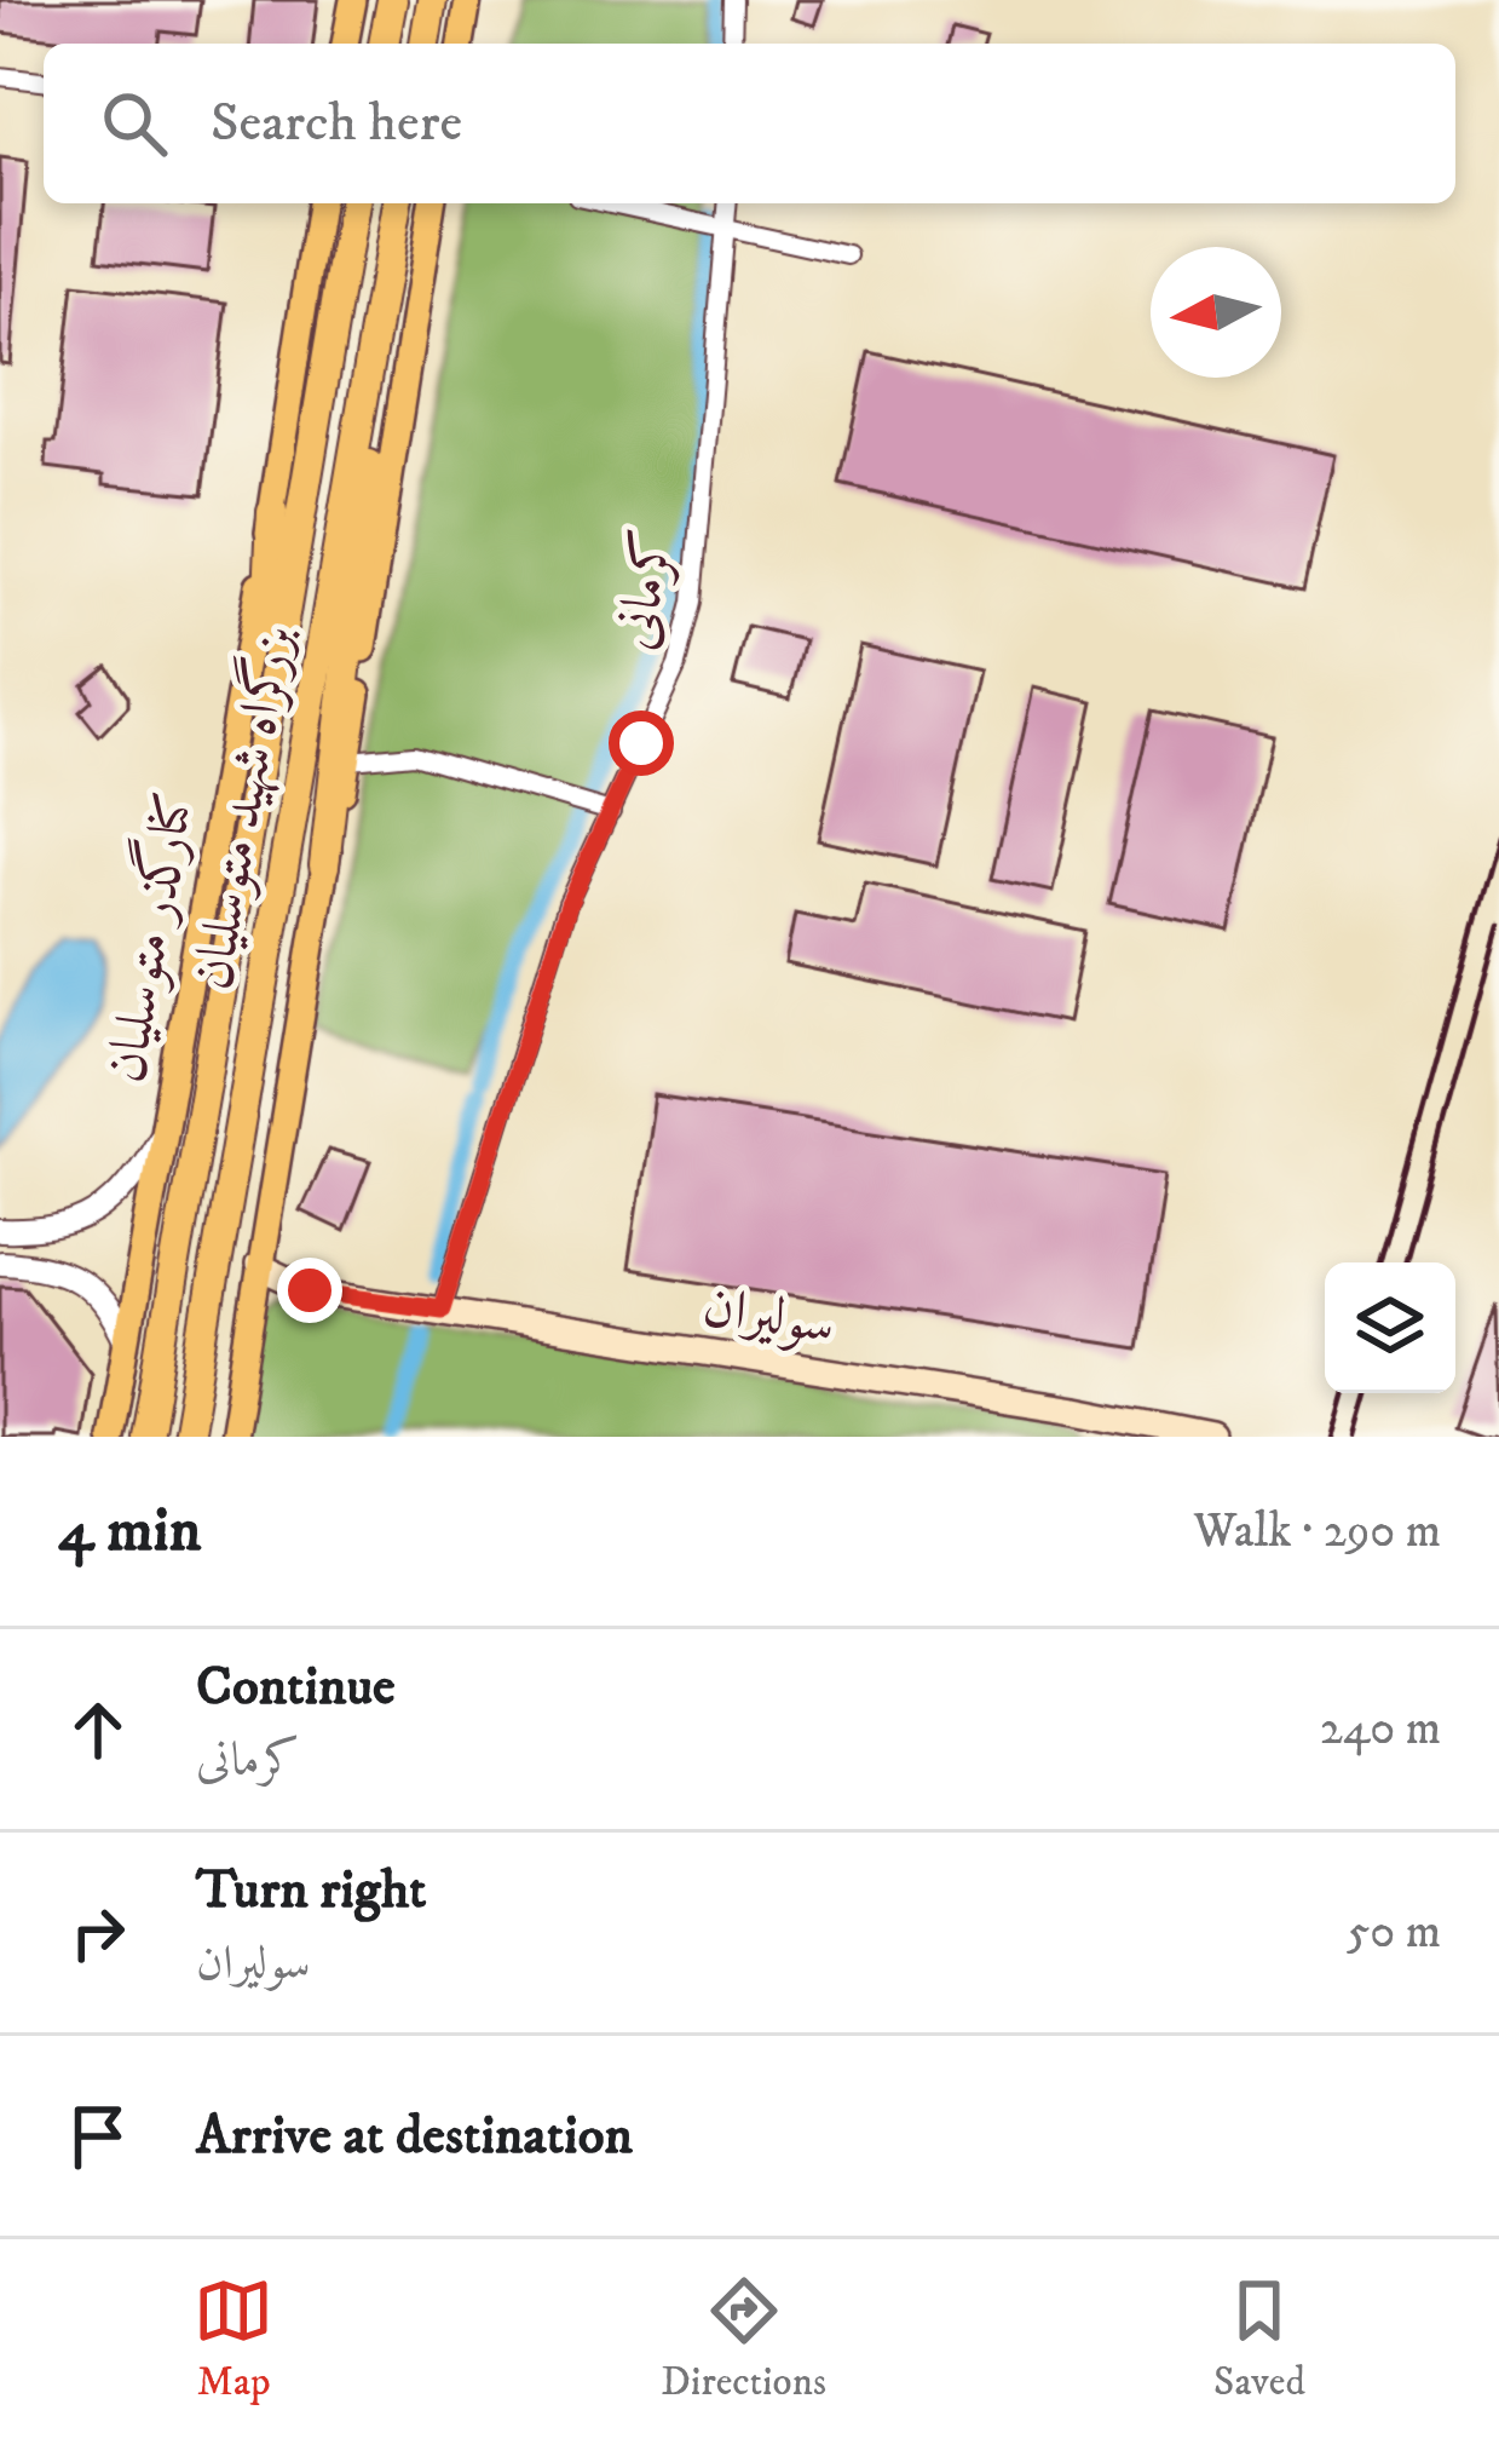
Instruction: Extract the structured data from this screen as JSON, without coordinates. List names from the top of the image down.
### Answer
{
  "streets": {
    "highway": ["بزرگراه شهید متوسلیان"],
    "main road": ["کنارگذر متوسلیان", "سولیران"],
    "street": ["کرمانی"]
  },
  "crossings": [
    ["کرمانی", "سولیران"]
  ],
  "north": "left",
  "page": {
    "search": "Search here",
    "heading": ["4 min", "Walk · 290 m"],
    "list": [
      ["Continue", "کرمانی", "240 m"],
      ["Turn right", "سولیران", "50 m"],
      "Arrive at destination"
    ],
    "nav": ["Map", "Directions", "Saved"]
  }
}
